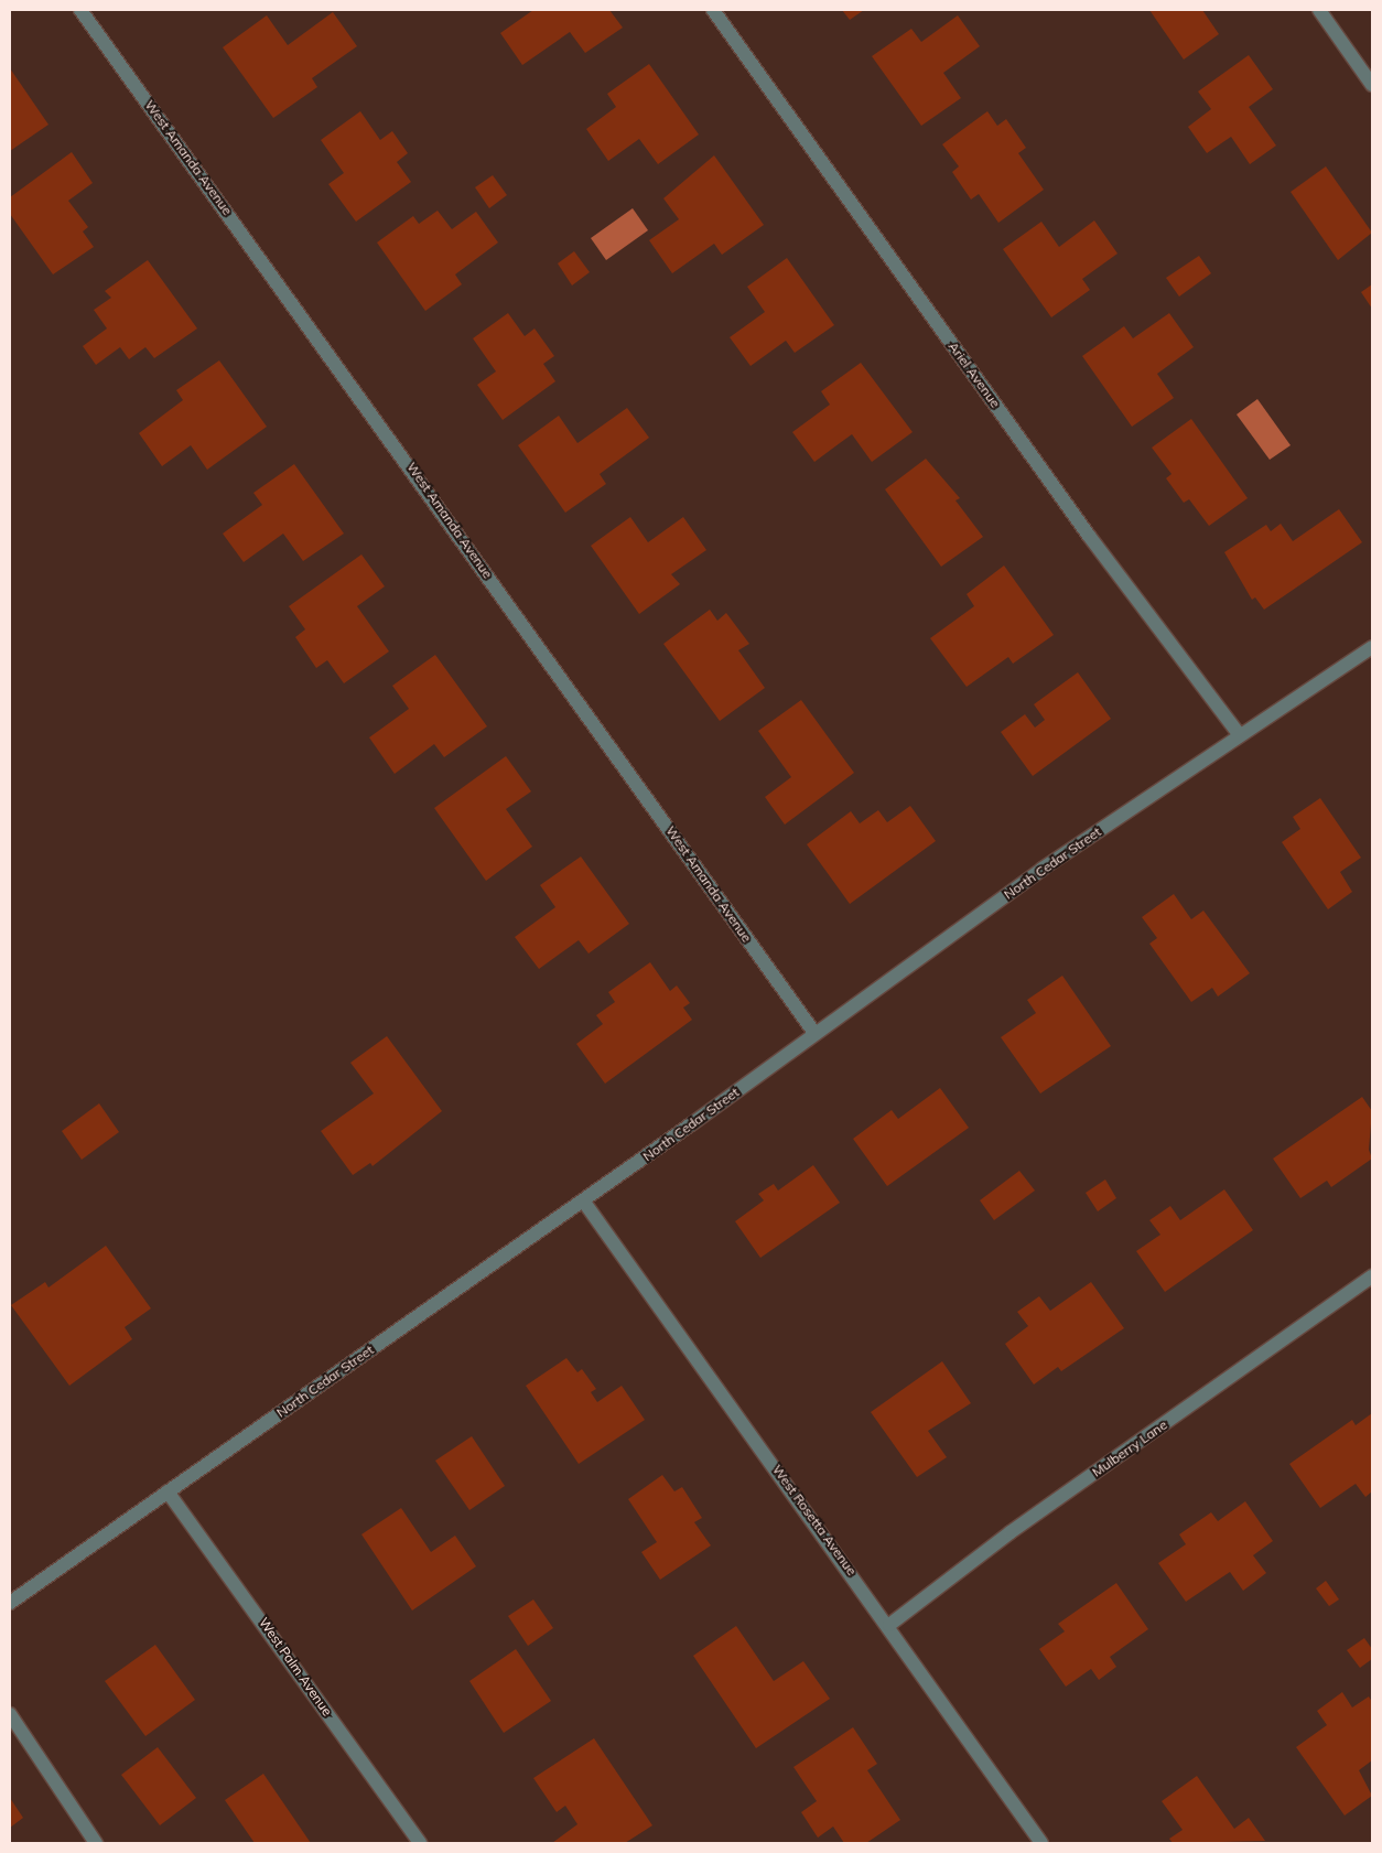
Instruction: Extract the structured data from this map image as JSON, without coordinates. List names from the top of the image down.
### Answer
{
  "streets": {
    "street": [
      "West Amanda Avenue",
      "Ariel Avenue",
      "North Cedar Street",
      "Mulberry Lane",
      "West Rosetta Avenue",
      "West Palm Avenue"
    ]
  },
  "crossings": [
    ["West Amanda Avenue", "North Cedar Street"],
    ["Ariel Avenue", "North Cedar Street"],
    ["North Cedar Street", "West Rosetta Avenue"],
    ["North Cedar Street", "West Palm Avenue"],
    ["Mulberry Lane", "West Rosetta Avenue"]
  ]
}
